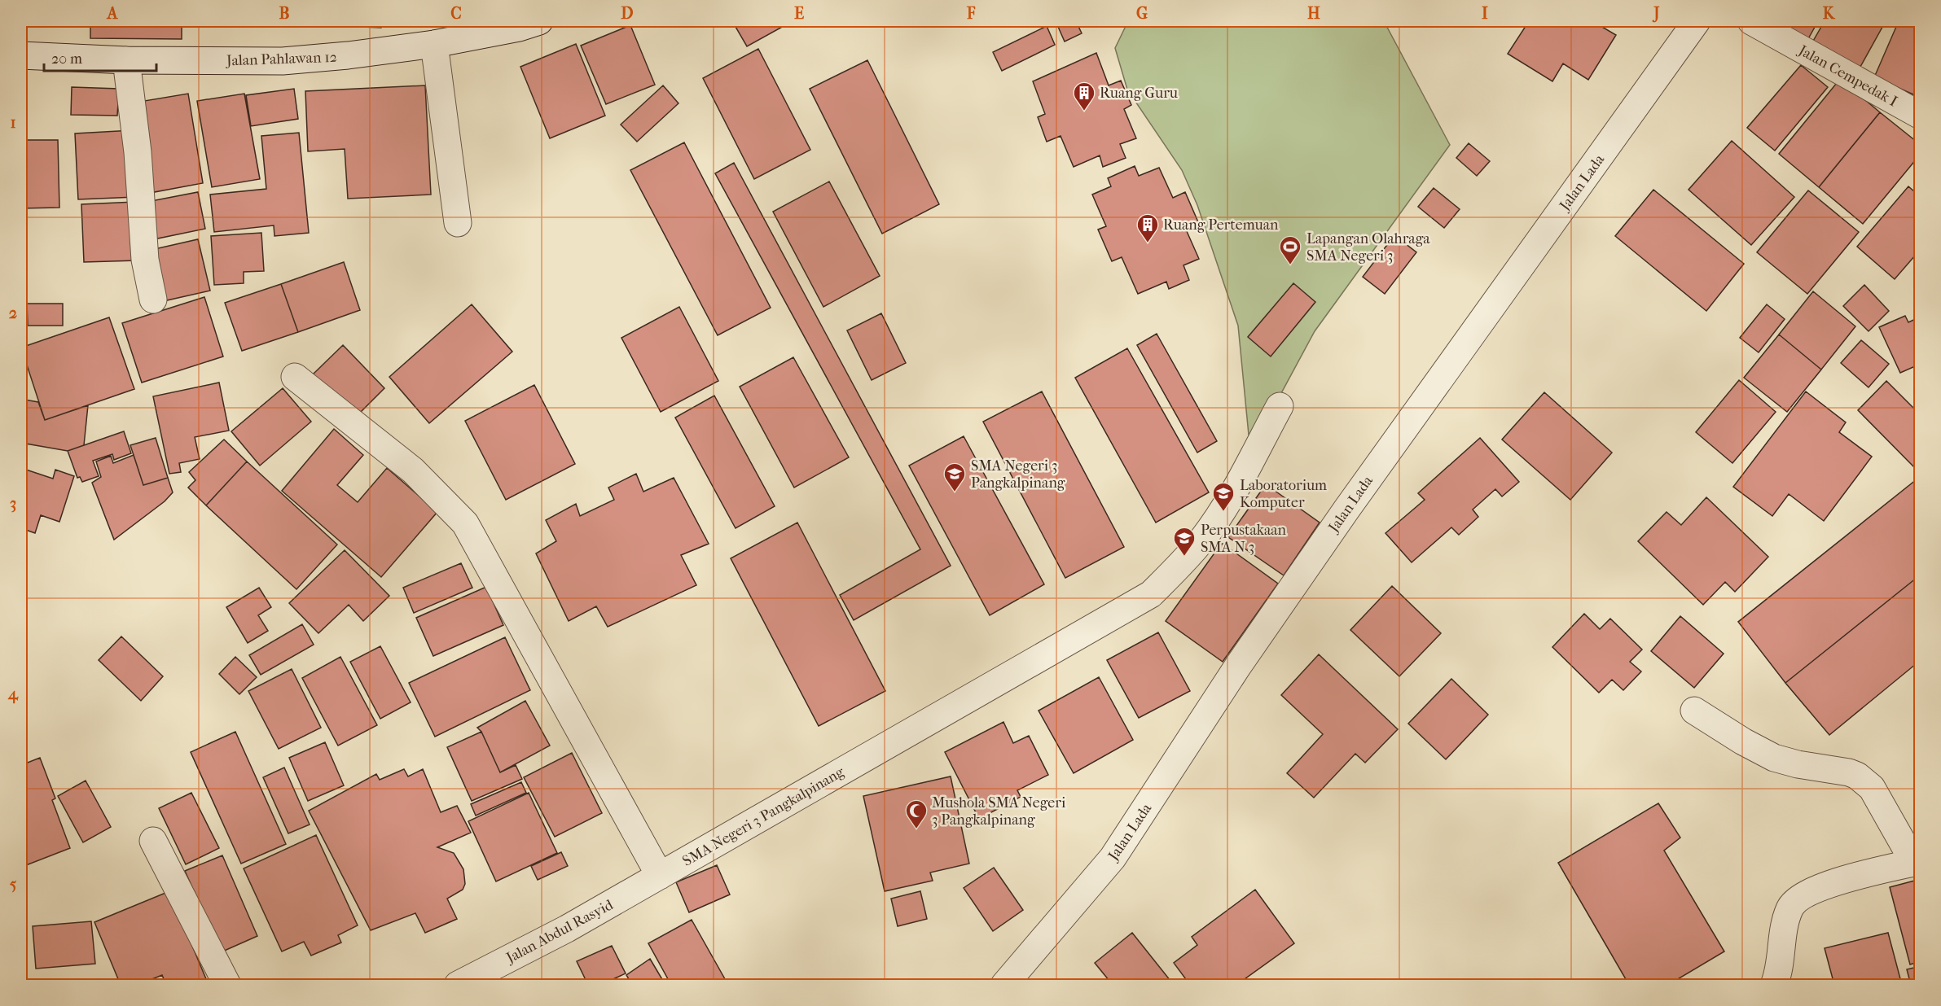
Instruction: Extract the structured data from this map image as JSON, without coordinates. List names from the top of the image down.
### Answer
{
  "streets": {
    "street": [
      "Jalan Pahlawan 12",
      "Jalan Cempedak I",
      "Jalan Lada",
      "SMA Negeri 3 Pangkalpinang",
      "Jalan Abdul Rasyid"
    ]
  },
  "crossings": [
    ["SMA Negeri 3 Pangkalpinang", "Jalan Abdul Rasyid"]
  ],
  "places": {
    "building": ["Ruang Guru", "Ruang Pertemuan"],
    "sports": ["Lapangan Olahraga SMA Negeri 3"],
    "school or university": ["SMA Negeri 3 Pangkalpinang", "Laboratorium Komputer", "Perpustakaan SMA N 3"],
    "mosque": ["Mushola SMA Negeri 3 Pangkalpinang"]
  },
  "scale_bar": "20 m",
  "grid": {
    "columns": [
      "A",
      "B",
      "C",
      "D",
      "E",
      "F",
      "G",
      "H",
      "I",
      "J",
      "K"
    ],
    "rows": [
      "1",
      "2",
      "3",
      "4",
      "5"
    ]
  }
}
